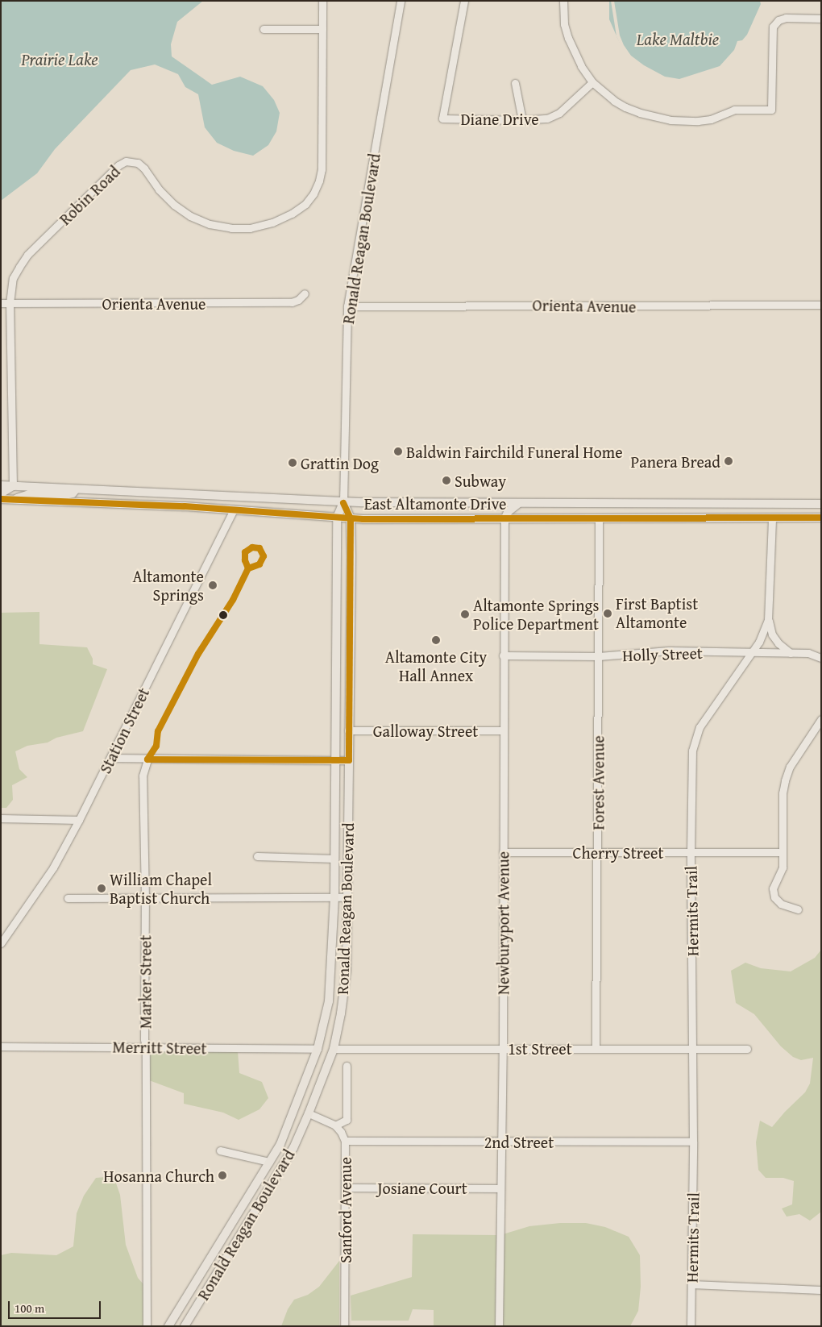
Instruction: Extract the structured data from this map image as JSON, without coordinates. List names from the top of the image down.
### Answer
{
  "streets": {
    "main road": ["Ronald Reagan Boulevard", "East Altamonte Drive"],
    "street": [
      "Diane Drive",
      "Robin Road",
      "Orienta Avenue",
      "Holly Street",
      "Station Street",
      "Galloway Street",
      "Forest Avenue",
      "Cherry Street",
      "Hermits Trail",
      "Newburyport Avenue",
      "Marker Street",
      "Merritt Street",
      "1st Street",
      "2nd Street",
      "Josiane Court",
      "Sanford Avenue"
    ]
  },
  "crossings": [
    ["Robin Road", "Orienta Avenue"],
    ["Robin Road", "East Altamonte Drive"],
    ["Ronald Reagan Boulevard", "Orienta Avenue"],
    ["Ronald Reagan Boulevard", "East Altamonte Drive"],
    ["Ronald Reagan Boulevard", "Galloway Street"],
    ["Ronald Reagan Boulevard", "Merritt Street"],
    ["Ronald Reagan Boulevard", "1st Street"],
    ["East Altamonte Drive", "Station Street"],
    ["East Altamonte Drive", "Forest Avenue"],
    ["East Altamonte Drive", "Hermits Trail"],
    ["East Altamonte Drive", "Newburyport Avenue"],
    ["Holly Street", "Forest Avenue"],
    ["Holly Street", "Hermits Trail"],
    ["Holly Street", "Newburyport Avenue"],
    ["Galloway Street", "Newburyport Avenue"],
    ["Forest Avenue", "Cherry Street"],
    ["Forest Avenue", "1st Street"],
    ["Cherry Street", "Hermits Trail"],
    ["Cherry Street", "Newburyport Avenue"],
    ["Hermits Trail", "1st Street"],
    ["Hermits Trail", "2nd Street"],
    ["Newburyport Avenue", "1st Street"],
    ["Newburyport Avenue", "2nd Street"],
    ["Newburyport Avenue", "Josiane Court"],
    ["Marker Street", "Merritt Street"],
    ["2nd Street", "Sanford Avenue"],
    ["Josiane Court", "Sanford Avenue"]
  ],
  "water": ["Lake Maltbie", "Prairie Lake"],
  "places": [
    "Baldwin Fairchild Funeral Home",
    "Panera Bread",
    "Grattin Dog",
    "Subway",
    "Altamonte Springs",
    "First Baptist Altamonte",
    "Altamonte Springs Police Department",
    "Altamonte City Hall Annex",
    "William Chapel Baptist Church",
    "Hosanna Church"
  ],
  "scale_bar": "100 m"
}
